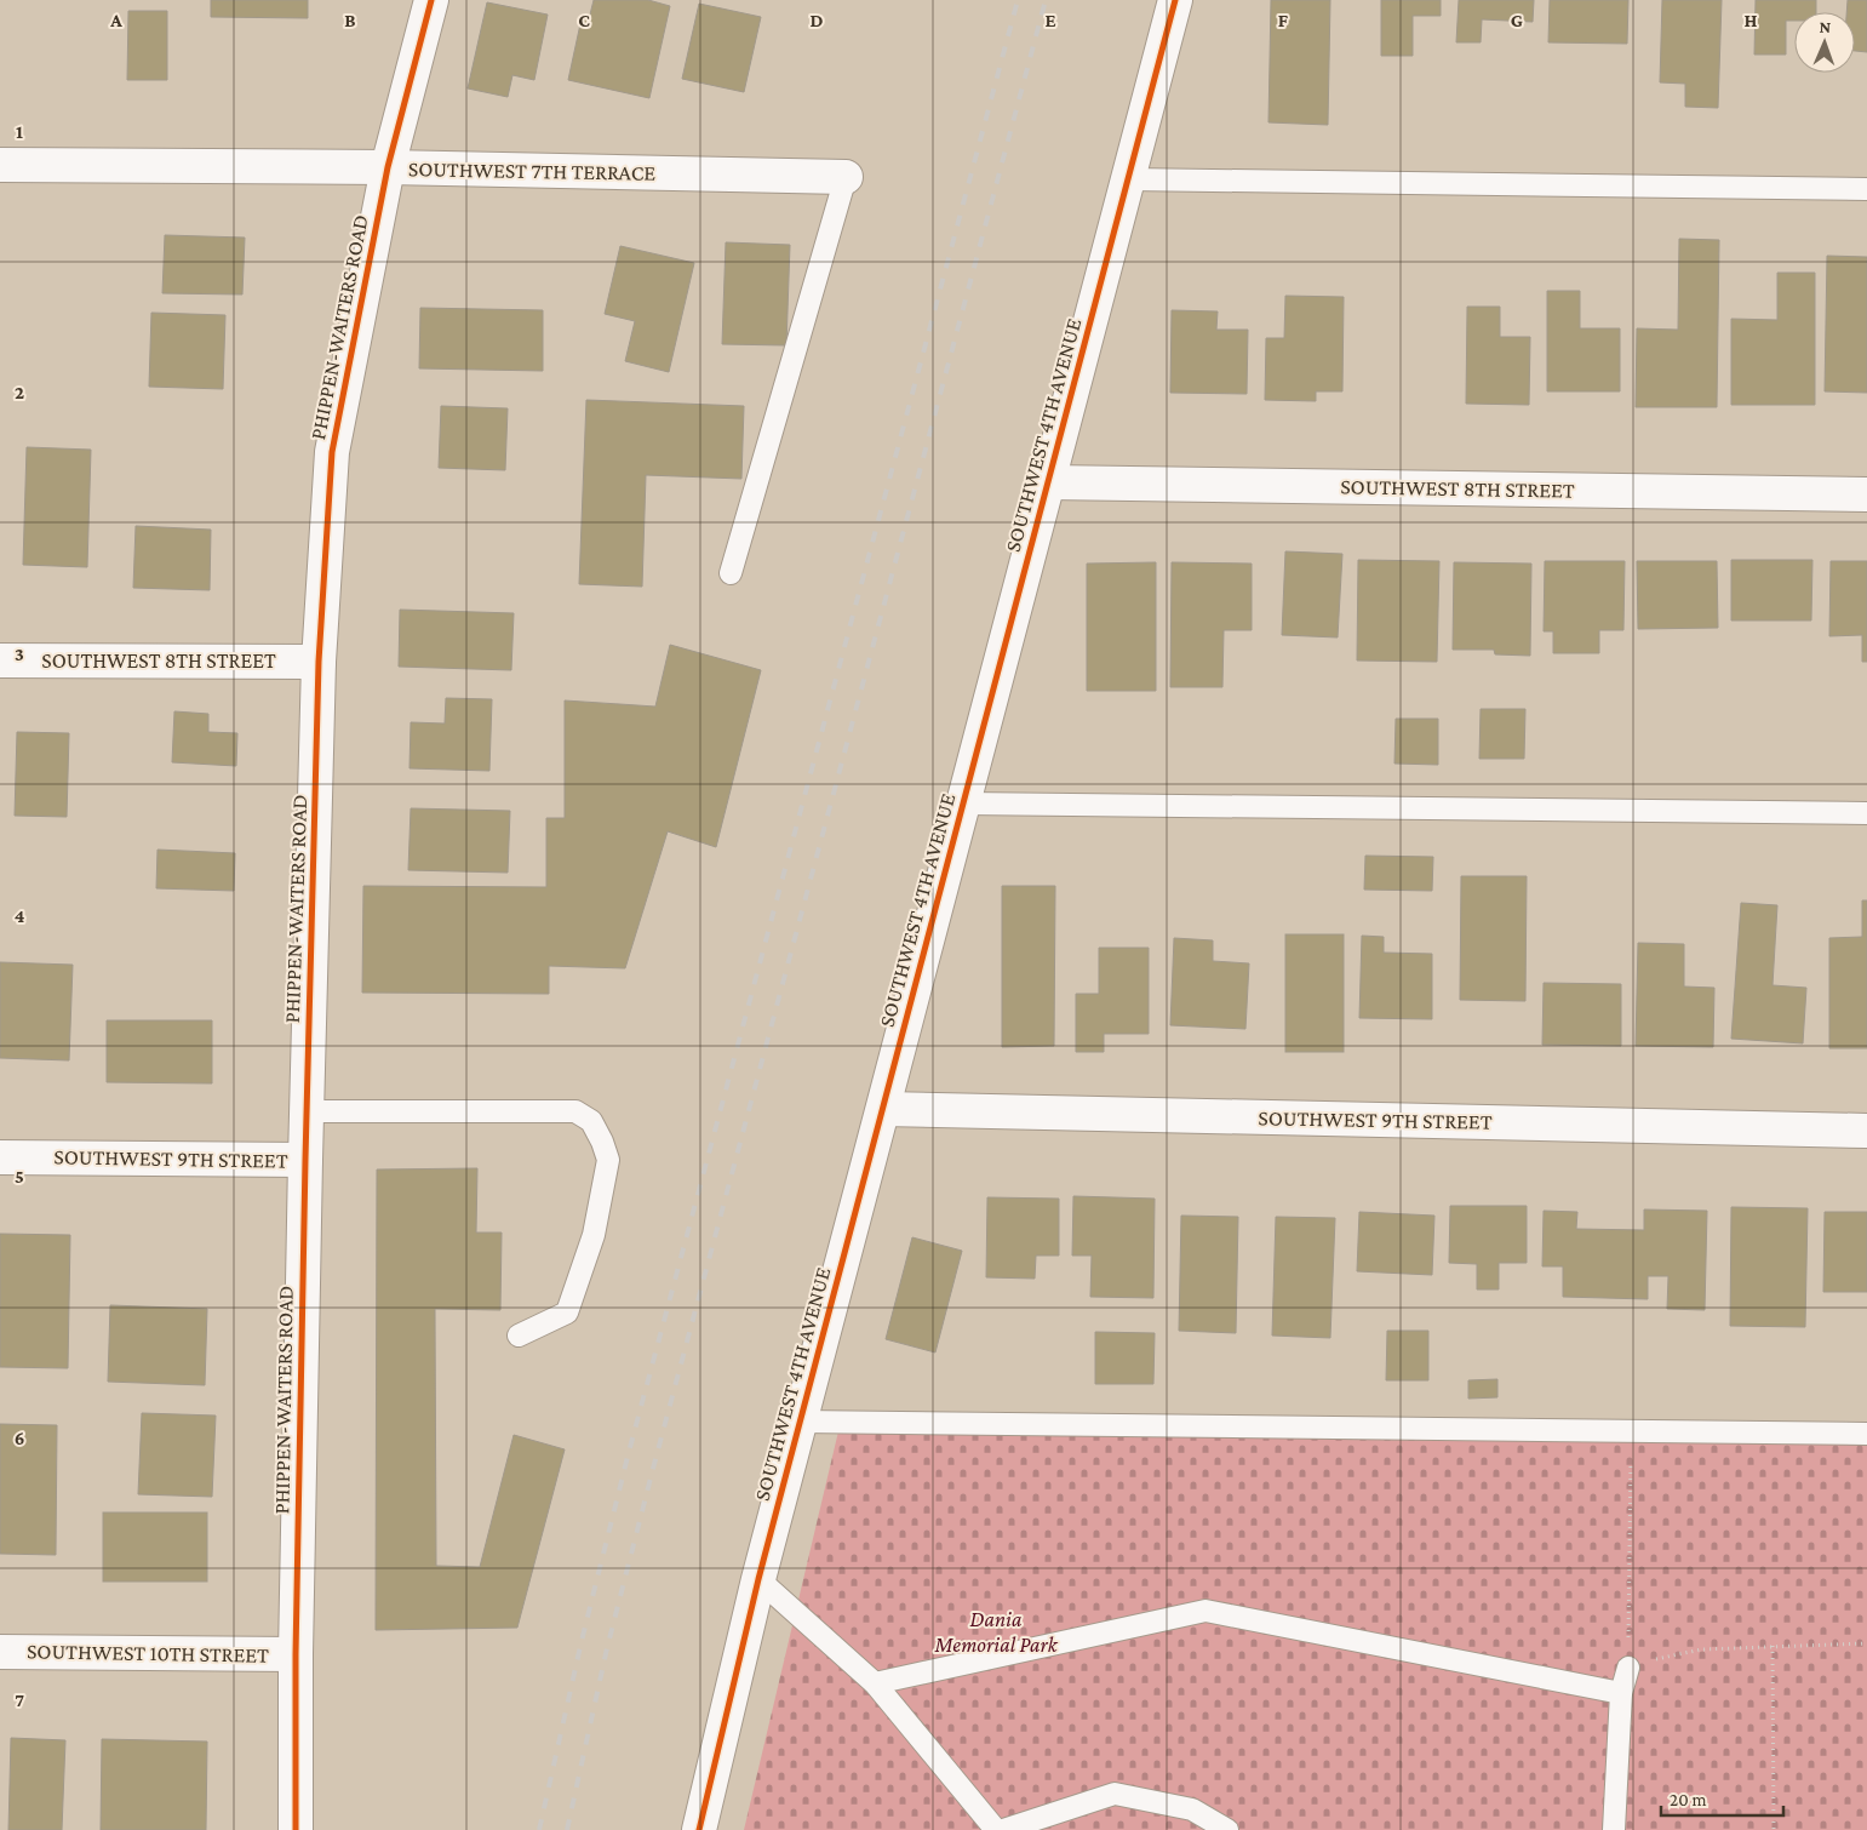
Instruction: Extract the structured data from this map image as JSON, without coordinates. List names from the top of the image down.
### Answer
{
  "streets": {
    "street": [
      "SOUTHWEST 7TH TERRACE",
      "PHIPPEN-WAITERS ROAD",
      "SOUTHWEST 4TH AVENUE",
      "SOUTHWEST 8TH STREET",
      "SOUTHWEST 9TH STREET",
      "SOUTHWEST 10TH STREET"
    ]
  },
  "crossings": [
    ["SOUTHWEST 7TH TERRACE", "PHIPPEN-WAITERS ROAD"],
    ["PHIPPEN-WAITERS ROAD", "SOUTHWEST 8TH STREET"],
    ["PHIPPEN-WAITERS ROAD", "SOUTHWEST 9TH STREET"],
    ["PHIPPEN-WAITERS ROAD", "SOUTHWEST 10TH STREET"],
    ["SOUTHWEST 4TH AVENUE", "SOUTHWEST 8TH STREET"],
    ["SOUTHWEST 4TH AVENUE", "SOUTHWEST 9TH STREET"]
  ],
  "parks": ["Dania Memorial Park"],
  "scale_bar": "20 m",
  "north": "top",
  "grid": {
    "columns": [
      "A",
      "B",
      "C",
      "D",
      "E",
      "F",
      "G",
      "H"
    ],
    "rows": [
      "1",
      "2",
      "3",
      "4",
      "5",
      "6",
      "7"
    ]
  }
}
